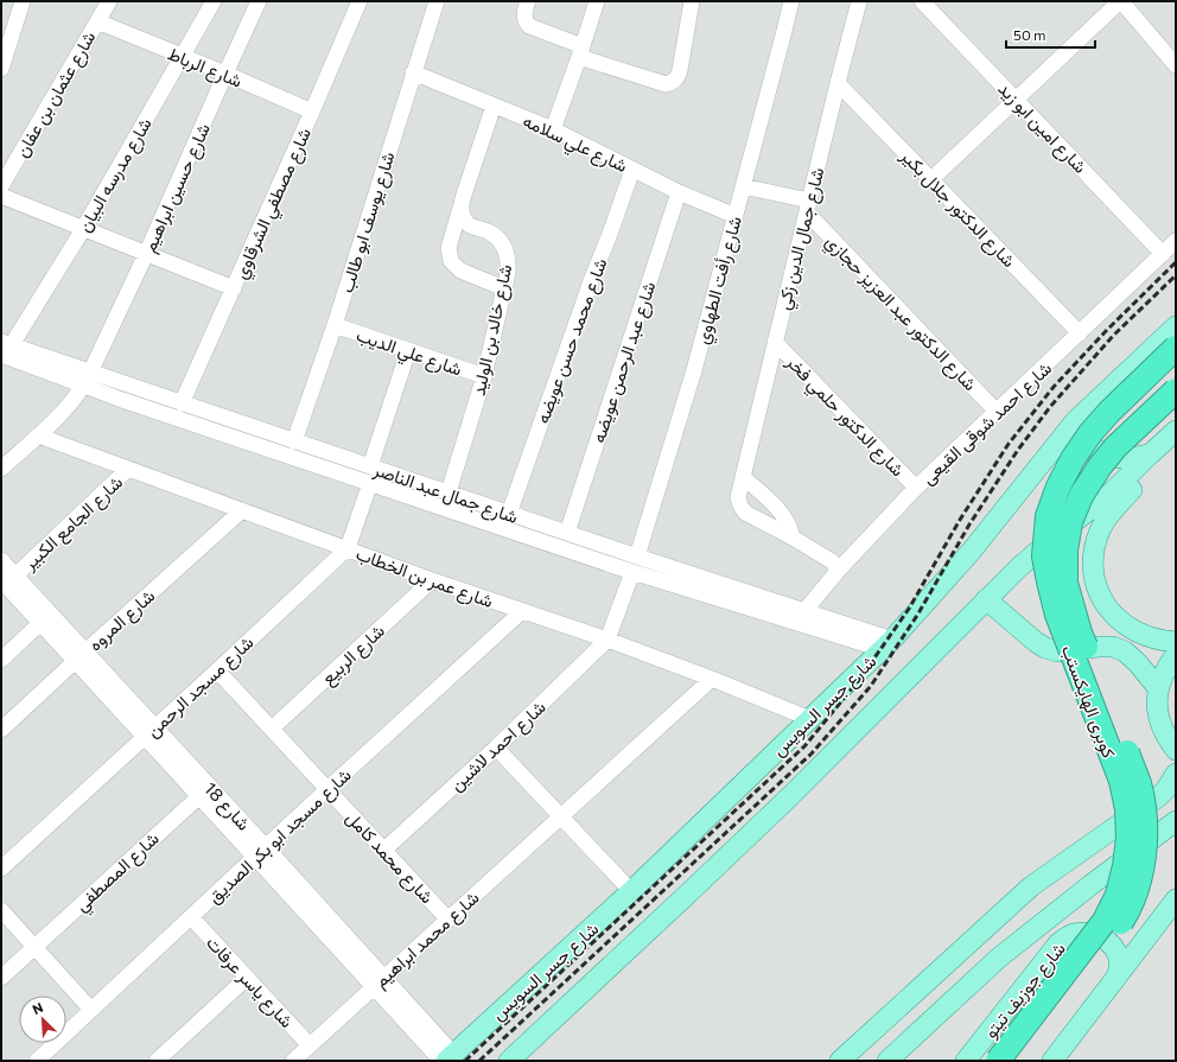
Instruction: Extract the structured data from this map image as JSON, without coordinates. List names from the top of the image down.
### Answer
{
  "streets": {
    "highway": ["كوبرى الهايكستب"],
    "main road": ["شارع جسر السويس", "شارع جوزيف تيتو"],
    "street": [
      "شارع الرباط",
      "شارع عثمان بن عفان",
      "شارع امين ابو زيد",
      "شارع علي سلامه",
      "شارع مدرسه البيان",
      "شارع حسين ابراهيم",
      "شارع مصطفي الشرقاوي",
      "شارع الدكتور جلال بكير",
      "شارع يوسف ابو طالب",
      "شارع جمال الدين زكي",
      "شارع رأفت الطهاوي",
      "شارع الدكتور عبد العزيز حجازي",
      "شارع خالد بن الوليد",
      "شارع محمد حسن عويضه",
      "شارع علي الديب",
      "شارع عبد الرحمن عويضه",
      "شارع الدكتور حلمي فخر",
      "شارع احمد شوقى القيعى",
      "شارع جمال عبد الناصر",
      "شارع الجامع الكبير",
      "شارع عمر بن الخطاب",
      "شارع المروه",
      "شارع الربيع",
      "شارع مسجد الرحمن",
      "شارع احمد لاشين",
      "شارع 18",
      "شارع مسجد ابو بكر الصديق",
      "شارع محمد كامل",
      "شارع المصطفي",
      "شارع محمد ابراهيم",
      "شارع ياسر عرفات"
    ]
  },
  "crossings": [
    ["شارع الرباط", "شارع عثمان بن عفان"],
    ["شارع الرباط", "شارع مدرسه البيان"],
    ["شارع الرباط", "شارع حسين ابراهيم"],
    ["شارع الرباط", "شارع مصطفي الشرقاوي"],
    ["شارع امين ابو زيد", "شارع احمد شوقى القيعى"],
    ["شارع علي سلامه", "شارع يوسف ابو طالب"],
    ["شارع علي سلامه", "شارع رأفت الطهاوي"],
    ["شارع علي سلامه", "شارع محمد حسن عويضه"],
    ["شارع علي سلامه", "شارع عبد الرحمن عويضه"],
    ["شارع مدرسه البيان", "شارع جمال عبد الناصر"],
    ["شارع حسين ابراهيم", "شارع جمال عبد الناصر"],
    ["شارع حسين ابراهيم", "شارع عمر بن الخطاب"],
    ["شارع مصطفي الشرقاوي", "شارع جمال عبد الناصر"],
    ["شارع الدكتور جلال بكير", "شارع جمال الدين زكي"],
    ["شارع الدكتور جلال بكير", "شارع احمد شوقى القيعى"],
    ["شارع يوسف ابو طالب", "شارع علي الديب"],
    ["شارع يوسف ابو طالب", "شارع جمال عبد الناصر"],
    ["شارع جمال الدين زكي", "شارع الدكتور عبد العزيز حجازي"],
    ["شارع جمال الدين زكي", "شارع الدكتور حلمي فخر"],
    ["شارع جمال الدين زكي", "شارع احمد شوقى القيعى"],
    ["شارع رأفت الطهاوي", "شارع جمال عبد الناصر"],
    ["شارع الدكتور عبد العزيز حجازي", "شارع احمد شوقى القيعى"],
    ["شارع خالد بن الوليد", "شارع علي الديب"],
    ["شارع خالد بن الوليد", "شارع جمال عبد الناصر"],
    ["شارع محمد حسن عويضه", "شارع جمال عبد الناصر"],
    ["شارع عبد الرحمن عويضه", "شارع جمال عبد الناصر"],
    ["شارع الدكتور حلمي فخر", "شارع احمد شوقى القيعى"],
    ["شارع احمد شوقى القيعى", "شارع جمال عبد الناصر"],
    ["شارع جمال عبد الناصر", "شارع مسجد الرحمن"],
    ["شارع جمال عبد الناصر", "شارع جسر السويس"],
    ["شارع الجامع الكبير", "شارع عمر بن الخطاب"],
    ["شارع الجامع الكبير", "شارع 18"],
    ["شارع عمر بن الخطاب", "شارع المروه"],
    ["شارع عمر بن الخطاب", "شارع الربيع"],
    ["شارع عمر بن الخطاب", "شارع مسجد الرحمن"],
    ["شارع عمر بن الخطاب", "شارع جسر السويس"],
    ["شارع عمر بن الخطاب", "شارع احمد لاشين"],
    ["شارع عمر بن الخطاب", "شارع مسجد ابو بكر الصديق"],
    ["شارع عمر بن الخطاب", "شارع محمد ابراهيم"],
    ["شارع المروه", "شارع 18"],
    ["شارع الربيع", "شارع محمد كامل"],
    ["شارع مسجد الرحمن", "شارع 18"],
    ["شارع مسجد الرحمن", "شارع محمد كامل"],
    ["شارع جسر السويس", "شارع 18"],
    ["شارع احمد لاشين", "شارع محمد كامل"],
    ["شارع 18", "شارع مسجد ابو بكر الصديق"],
    ["شارع 18", "شارع المصطفي"],
    ["شارع 18", "شارع محمد ابراهيم"],
    ["شارع مسجد ابو بكر الصديق", "شارع محمد كامل"],
    ["شارع مسجد ابو بكر الصديق", "شارع ياسر عرفات"],
    ["شارع محمد كامل", "شارع محمد ابراهيم"],
    ["شارع محمد ابراهيم", "شارع ياسر عرفات"]
  ],
  "scale_bar": "50 m",
  "north": "top left"
}
